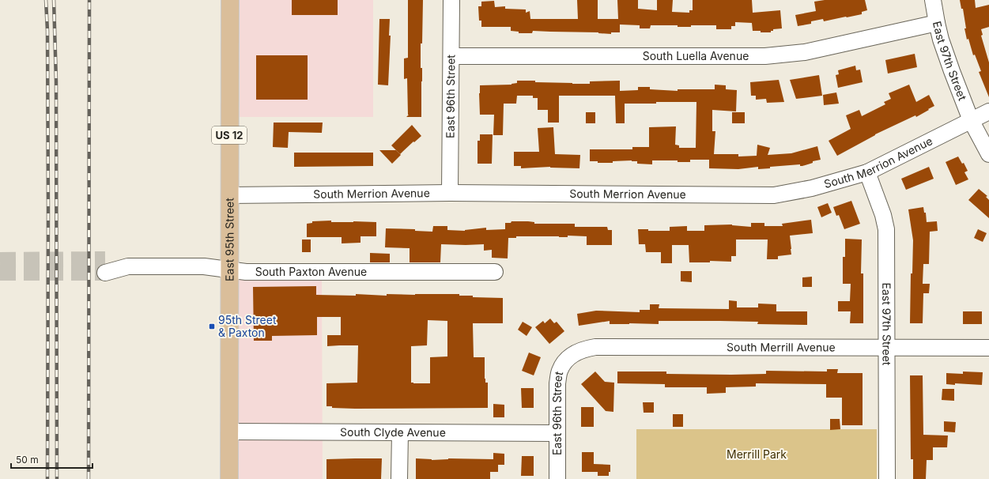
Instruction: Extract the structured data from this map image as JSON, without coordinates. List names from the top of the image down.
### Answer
{
  "streets": {
    "main road": ["US 12", "East 95th Street"],
    "street": [
      "South Luella Avenue",
      "East 97th Street",
      "East 96th Street",
      "South Merrion Avenue",
      "South Paxton Avenue",
      "South Merrill Avenue",
      "South Clyde Avenue"
    ]
  },
  "crossings": [
    ["South Luella Avenue", "East 97th Street"],
    ["South Luella Avenue", "East 96th Street"],
    ["East 97th Street", "South Merrion Avenue"],
    ["East 97th Street", "South Merrill Avenue"],
    ["East 96th Street", "South Merrion Avenue"],
    ["East 96th Street", "South Merrill Avenue"],
    ["East 96th Street", "South Clyde Avenue"],
    ["South Merrion Avenue", "East 95th Street"],
    ["East 95th Street", "South Paxton Avenue"],
    ["East 95th Street", "South Clyde Avenue"]
  ],
  "parks": ["Merrill Park"],
  "places": {
    "transit": ["95th Street & Paxton"]
  },
  "scale_bar": "50 m"
}
